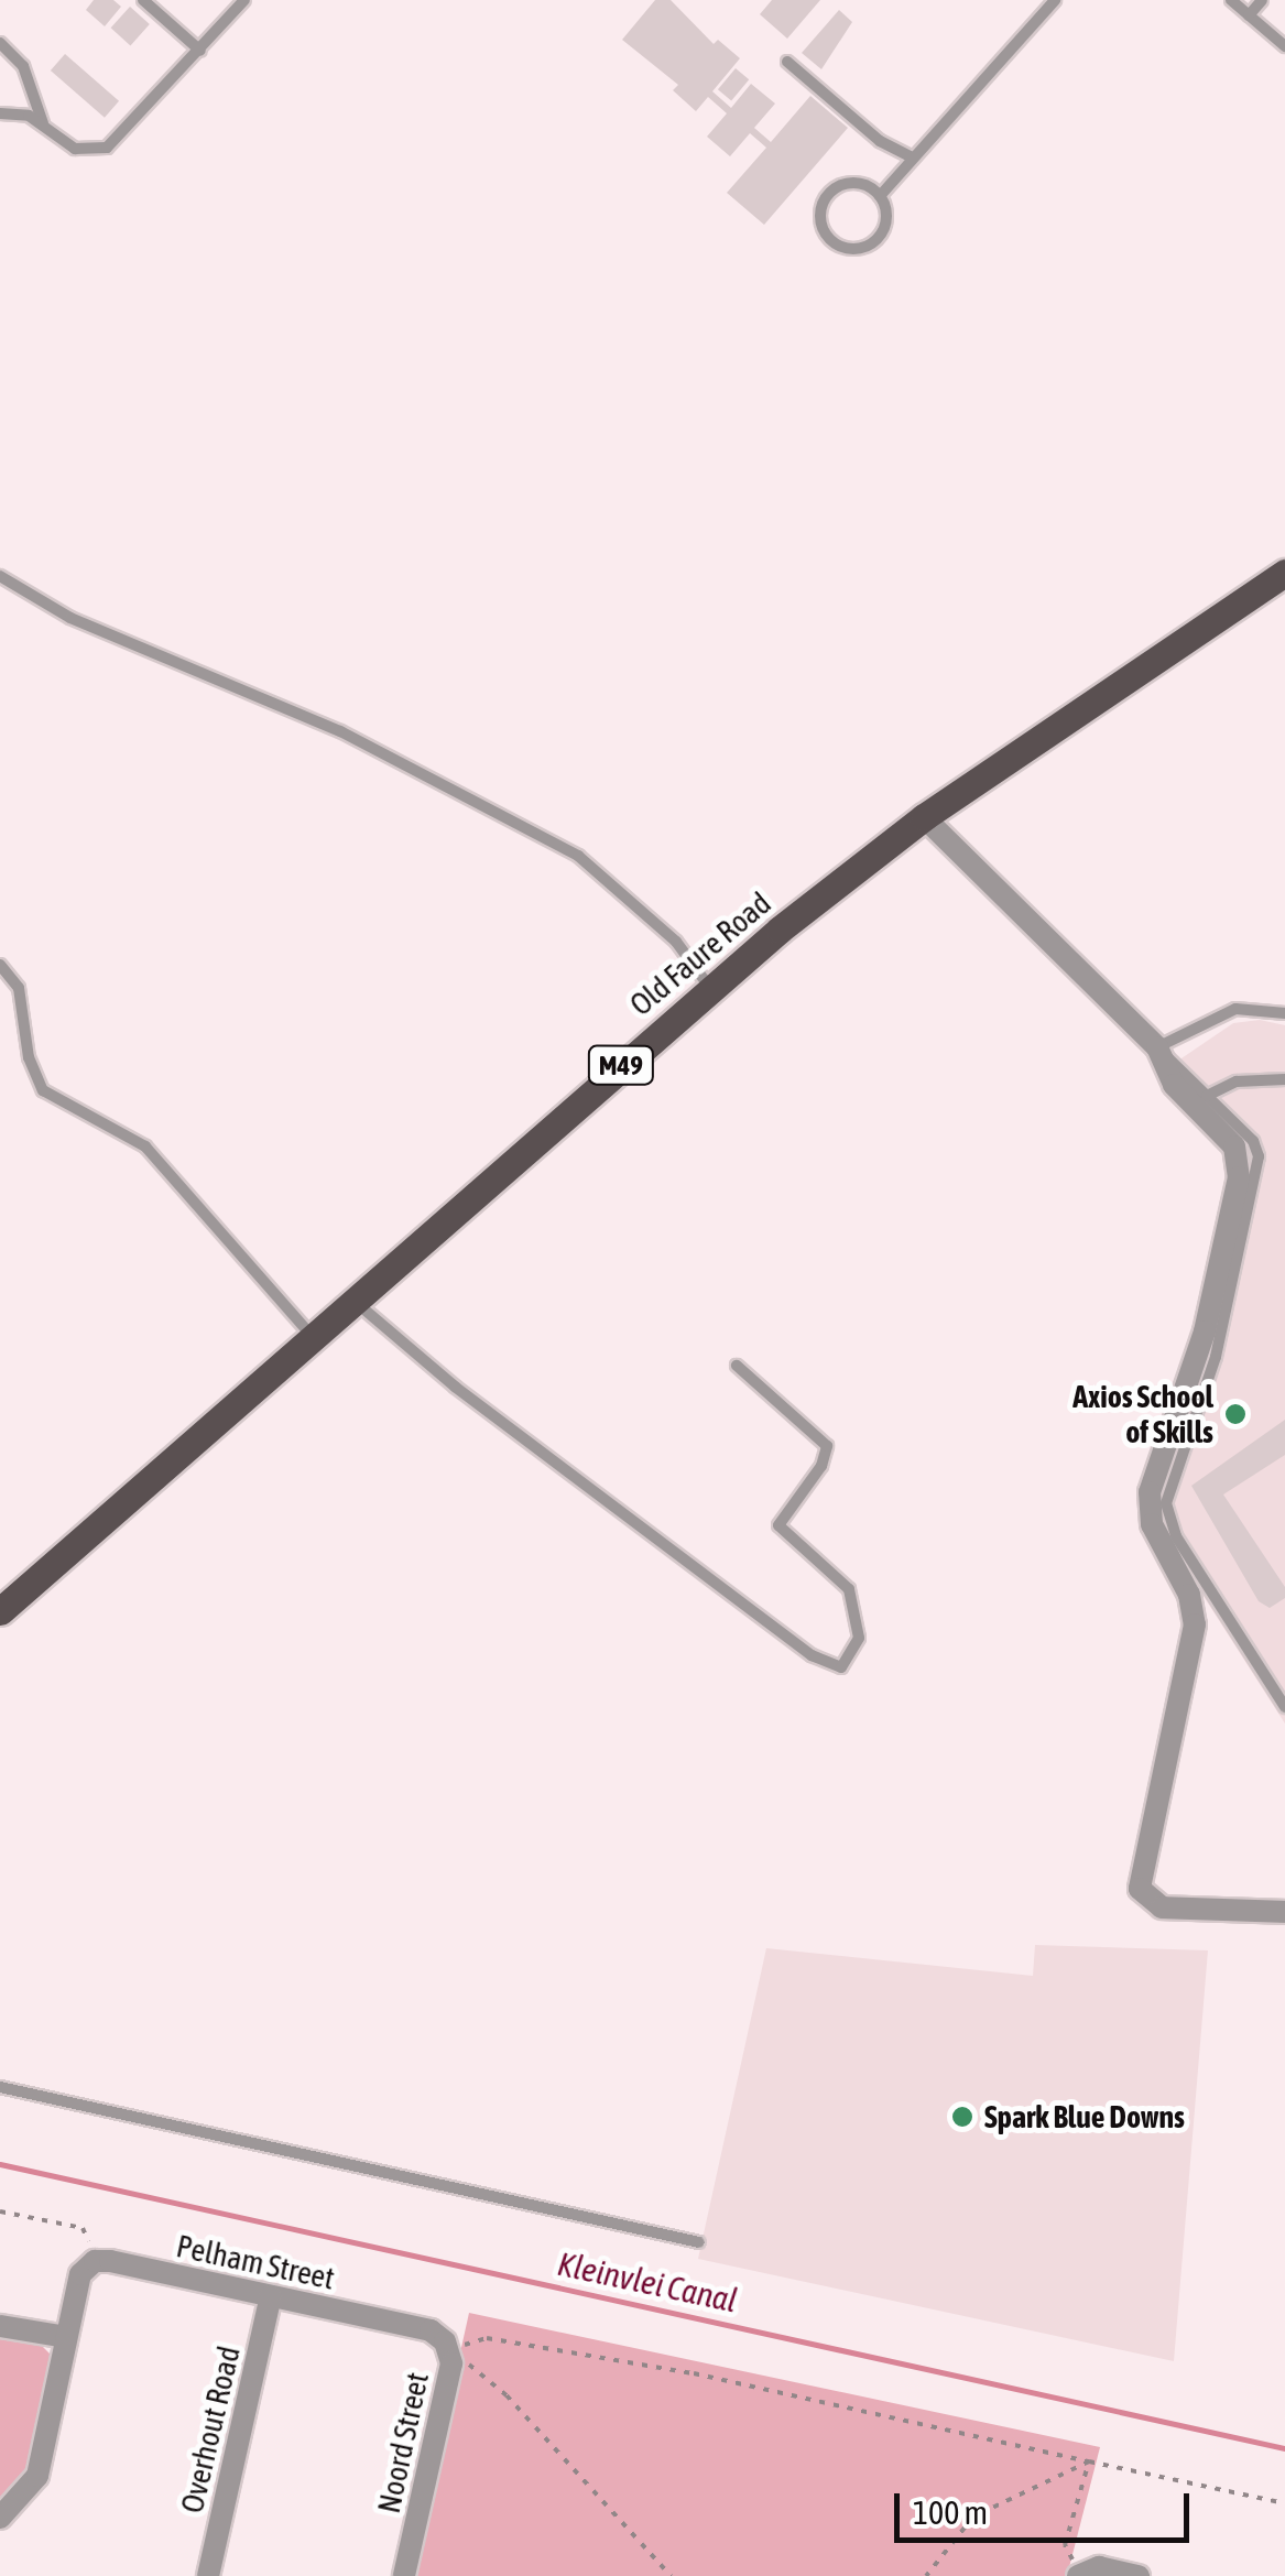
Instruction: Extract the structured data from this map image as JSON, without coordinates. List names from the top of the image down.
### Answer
{
  "streets": {
    "main road": ["Old Faure Road", "M49"],
    "street": ["Pelham Street", "Overhout Road", "Noord Street"]
  },
  "crossings": [
    ["Pelham Street", "Overhout Road"],
    ["Pelham Street", "Noord Street"]
  ],
  "water": ["Kleinvlei Canal"],
  "places": ["Axios School of Skills", "Spark Blue Downs"],
  "scale_bar": "100 m"
}
